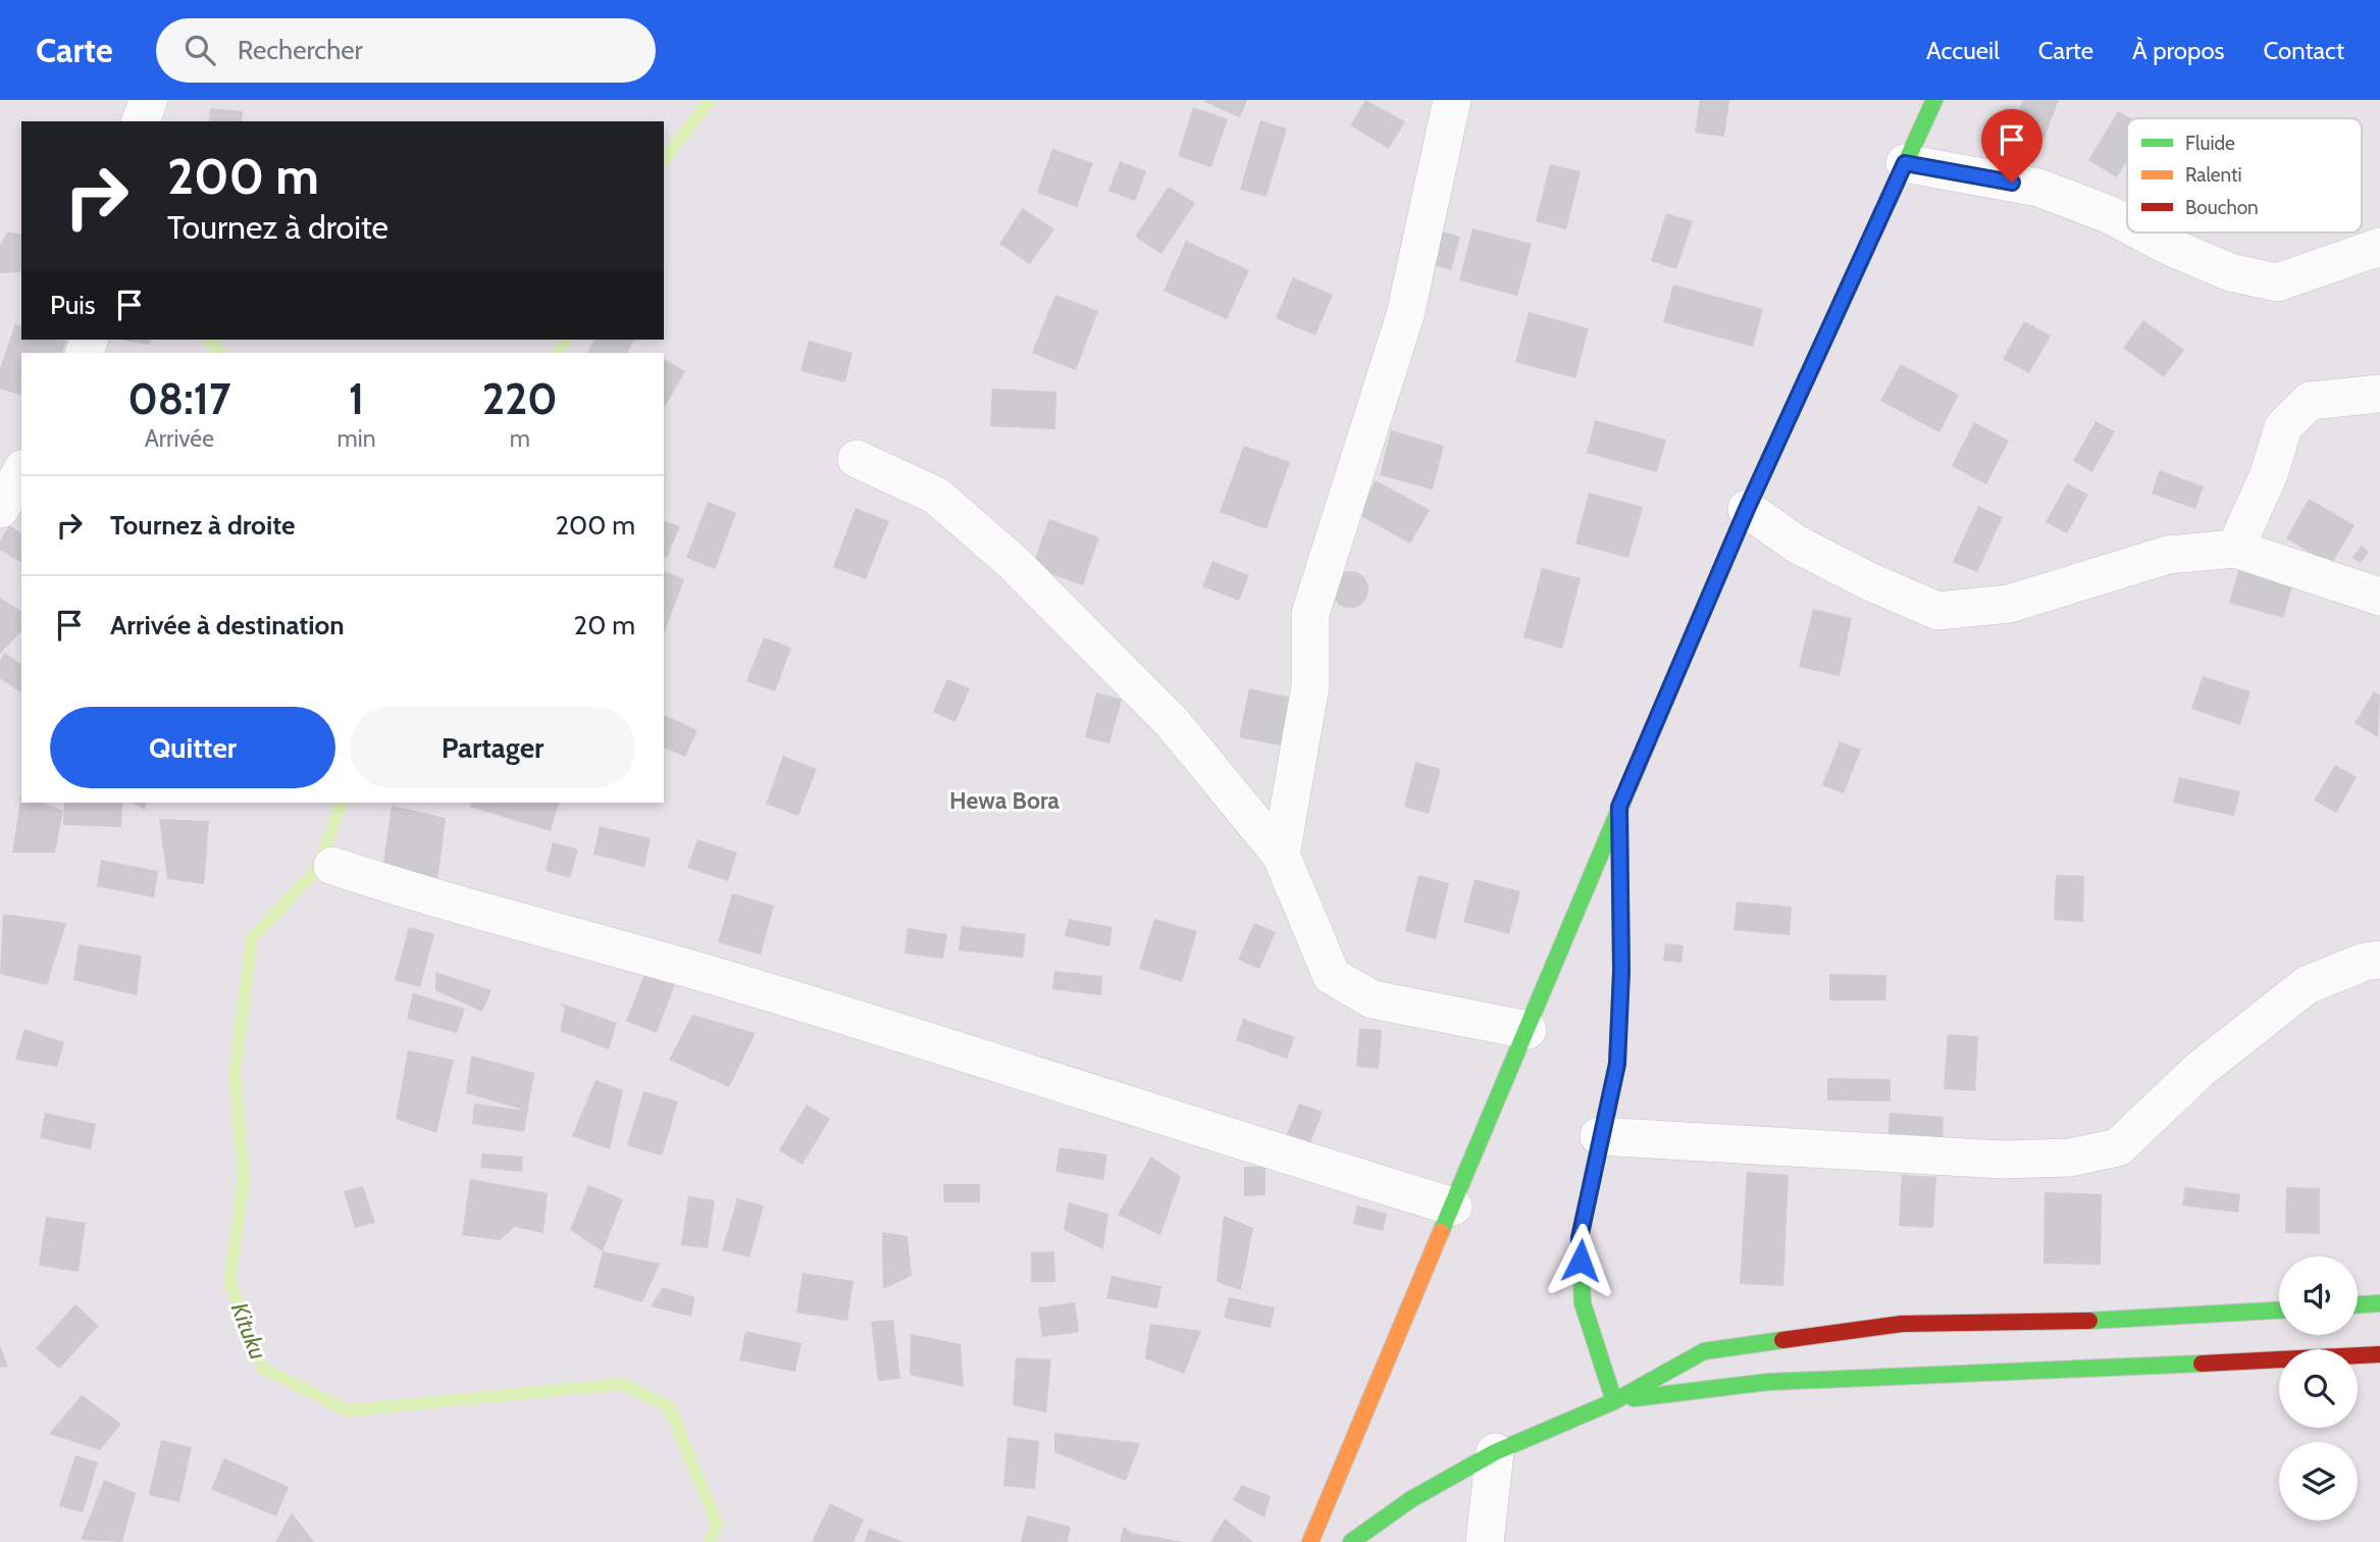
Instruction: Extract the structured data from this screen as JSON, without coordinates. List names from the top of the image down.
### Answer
{
  "districts": ["Hewa Bora"],
  "water": ["Kituku"],
  "legend": ["Fluide", "Ralenti", "Bouchon"],
  "page": {
    "header": "Carte",
    "search": "Rechercher",
    "nav": [
      "Accueil",
      "Carte",
      "À propos",
      "Contact"
    ],
    "turn": ["200 m", "Tournez à droite"],
    "then": "Puis",
    "eta": [
      "08:17",
      "Arrivée",
      "1",
      "min",
      "220",
      "m"
    ],
    "list": [
      {
        "name": "Tournez à droite",
        "value": "200 m"
      },
      {
        "name": "Arrivée à destination",
        "value": "20 m"
      }
    ],
    "buttons": ["Quitter", "Partager"]
  }
}
